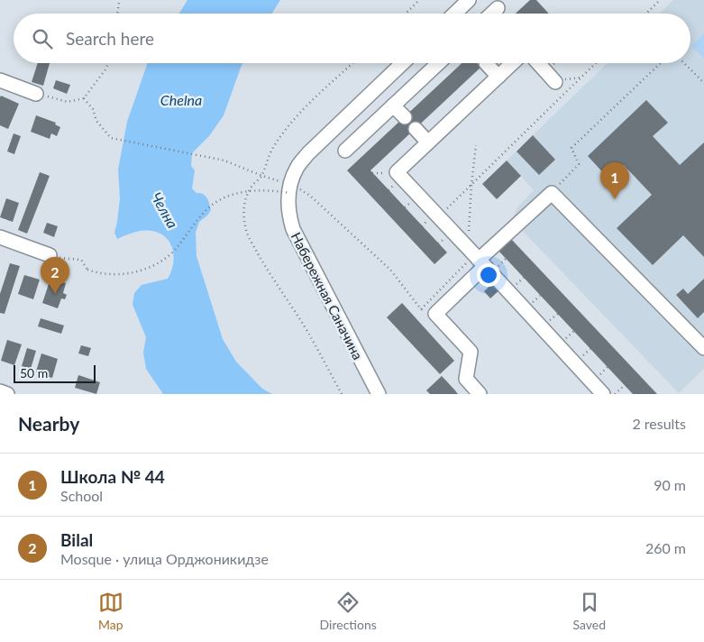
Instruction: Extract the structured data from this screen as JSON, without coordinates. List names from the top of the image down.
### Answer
{
  "streets": {
    "street": ["Набережная Саначина"]
  },
  "water": ["Chelna", "Челна"],
  "scale_bar": "50 m",
  "page": {
    "search": "Search here",
    "pins": ["1", "2"],
    "scale": "50 m",
    "heading": ["Nearby", "2 results"],
    "list": [
      {
        "mark": "1",
        "name": "Школа № 44",
        "note": "School",
        "value": "90 m"
      },
      {
        "mark": "2",
        "name": "Bilal",
        "note": "Mosque · улица Орджоникидзе",
        "value": "260 m"
      }
    ],
    "nav": ["Map", "Directions", "Saved"]
  }
}
